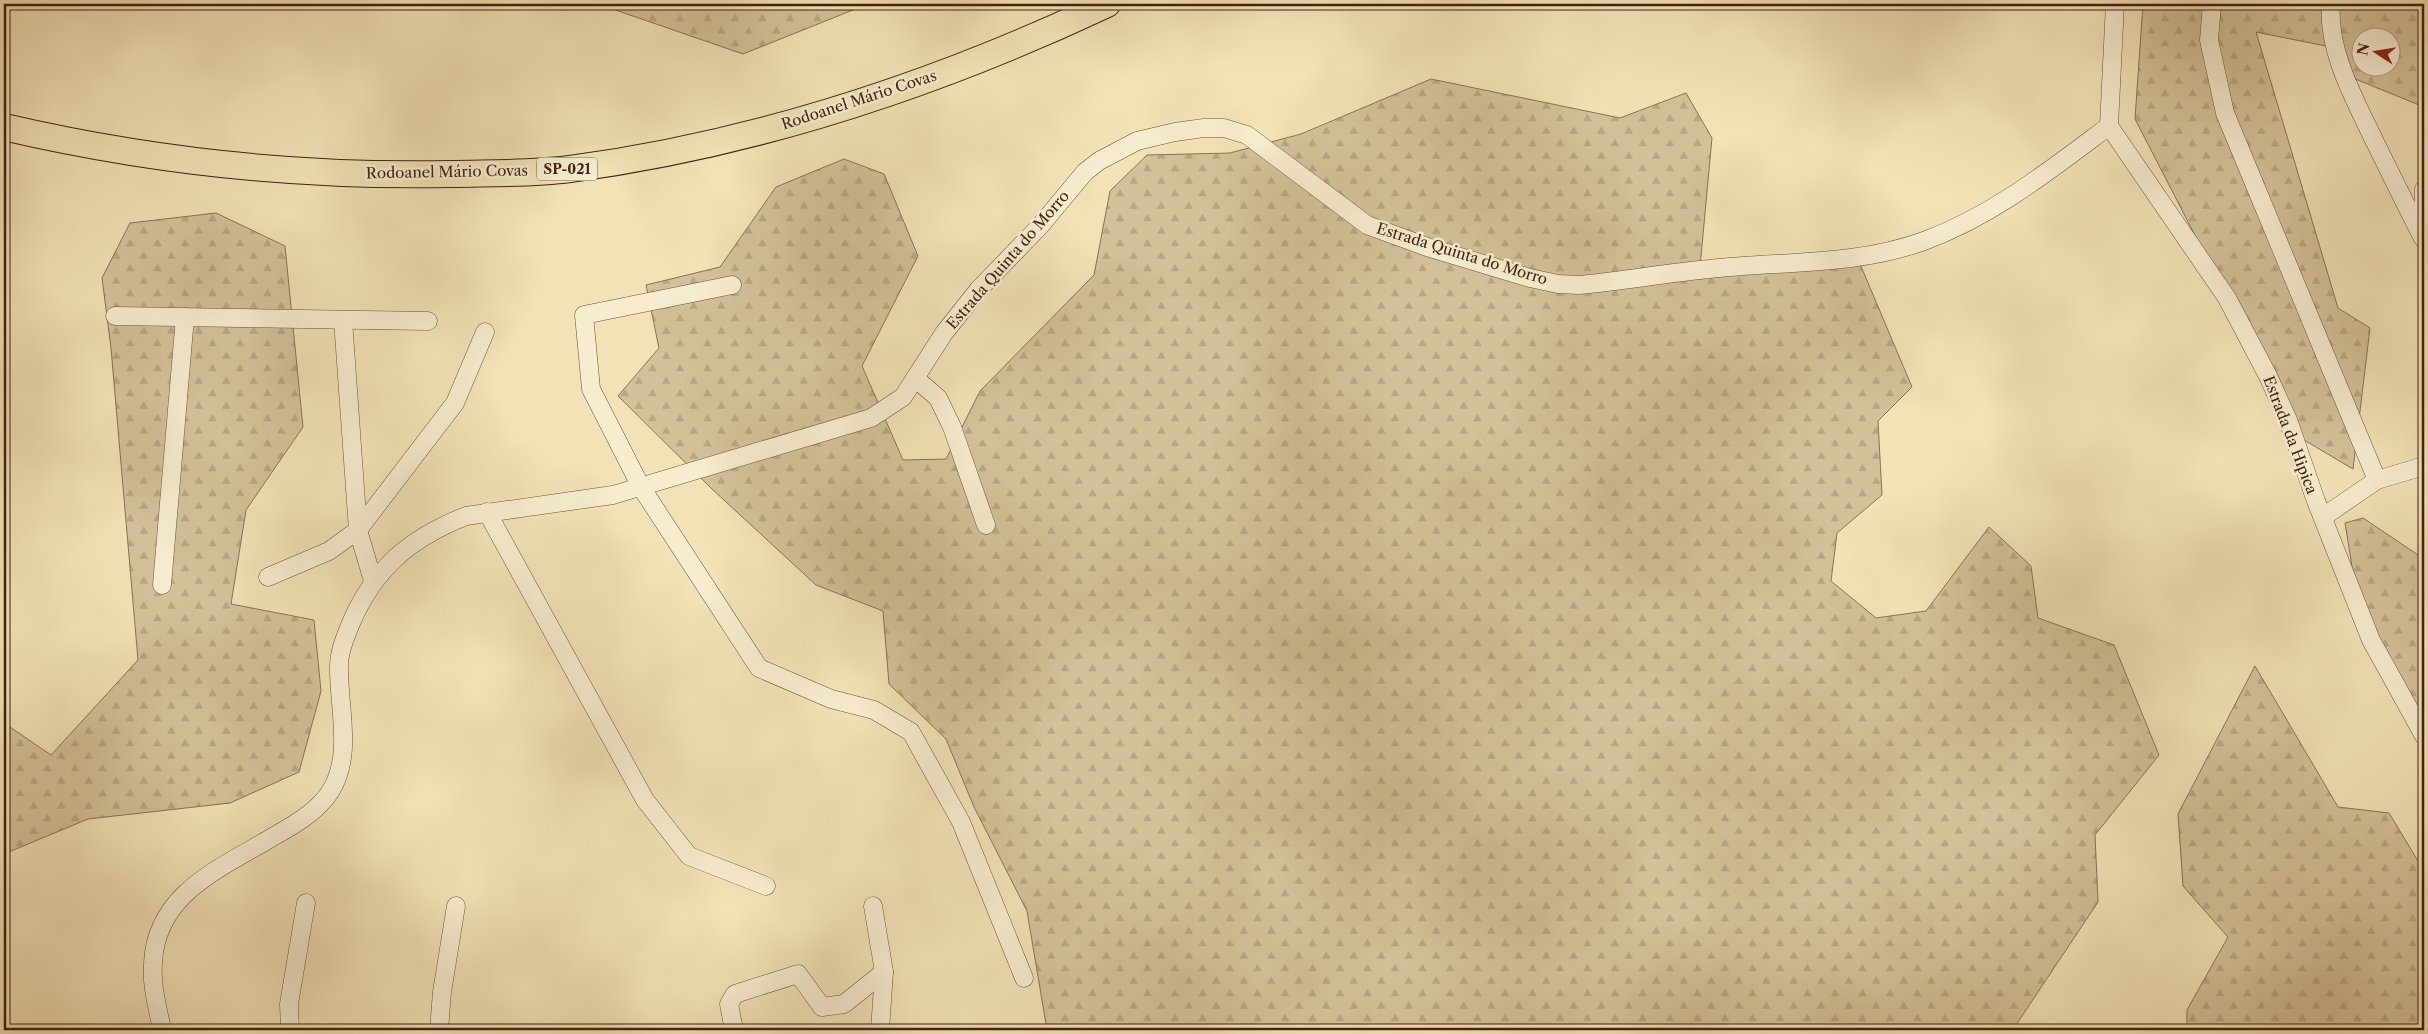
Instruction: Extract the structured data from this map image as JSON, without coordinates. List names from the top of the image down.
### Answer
{
  "streets": {
    "highway": ["Rodoanel Mário Covas", "SP-021"],
    "street": ["Estrada Quinta do Morro", "Estrada da Hipica"]
  },
  "crossings": [
    ["Estrada Quinta do Morro", "Estrada da Hipica"]
  ],
  "north": "left"
}
